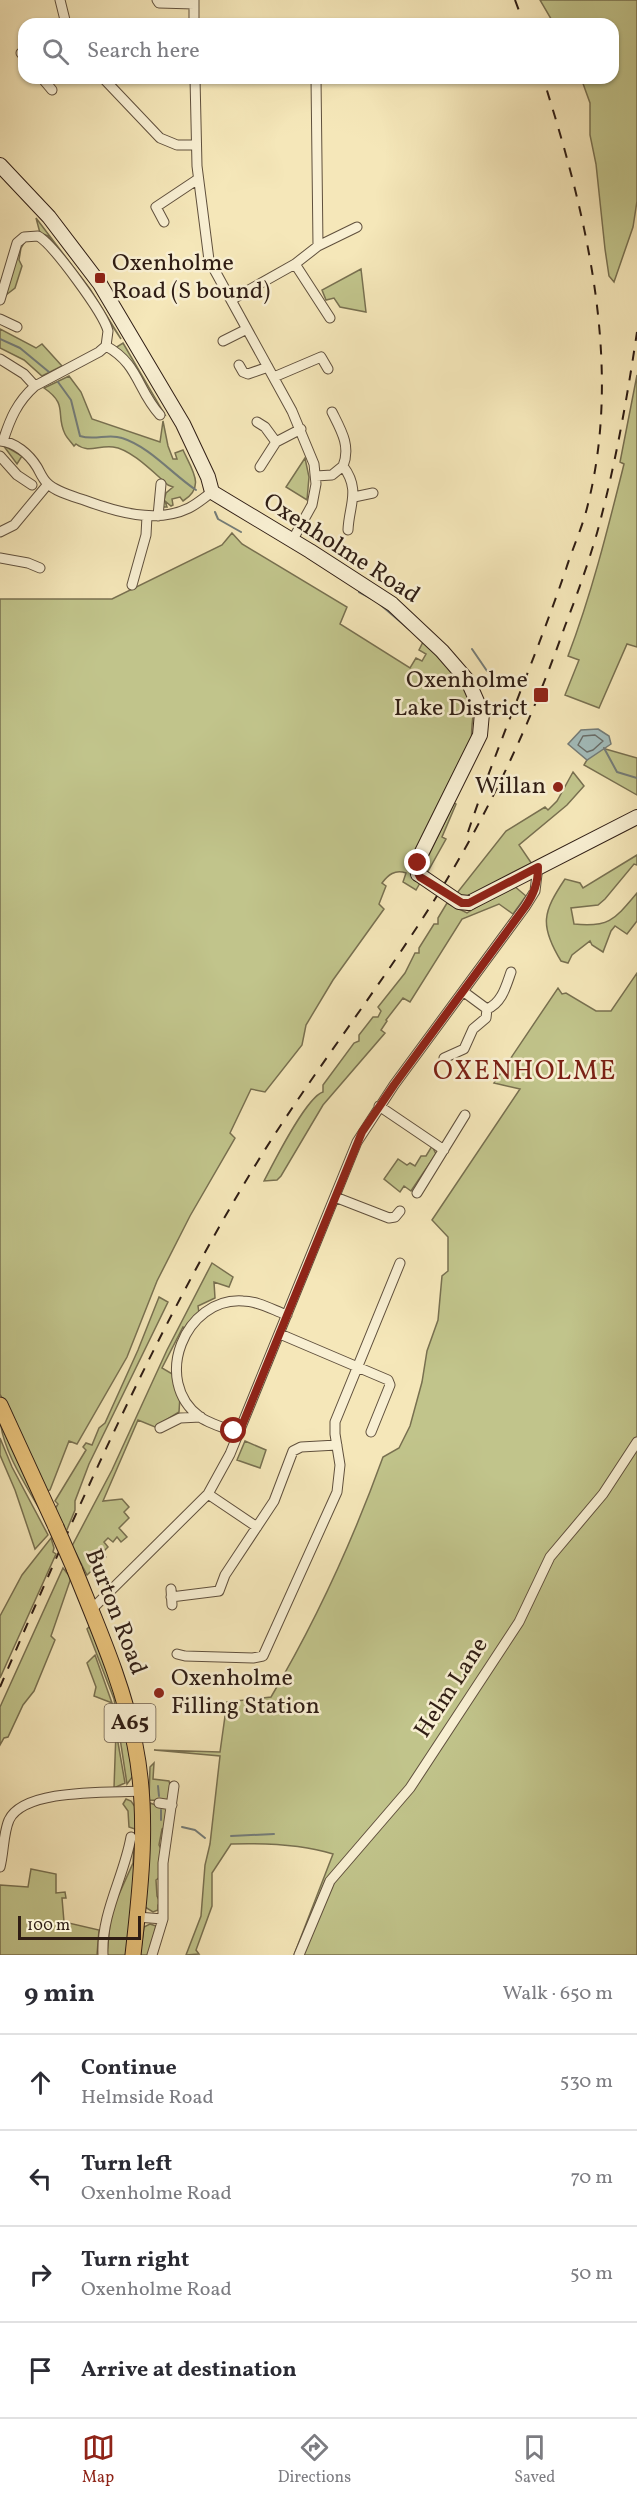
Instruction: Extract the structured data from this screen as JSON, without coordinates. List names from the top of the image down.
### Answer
{
  "streets": {
    "main road": ["Oxenholme Road", "Burton Road", "A65"],
    "street": ["Helm Lane"]
  },
  "districts": ["OXENHOLME"],
  "places": {
    "transit": ["Oxenholme Road (S bound)", "Oxenholme Lake District"],
    "other": ["Willan", "Oxenholme Filling Station"]
  },
  "scale_bar": "100 m",
  "page": {
    "search": "Search here",
    "scale": "100 m",
    "heading": ["9 min", "Walk · 650 m"],
    "list": [
      ["Continue", "Helmside Road", "530 m"],
      ["Turn left", "Oxenholme Road", "70 m"],
      ["Turn right", "Oxenholme Road", "50 m"],
      "Arrive at destination"
    ],
    "nav": ["Map", "Directions", "Saved"]
  }
}
